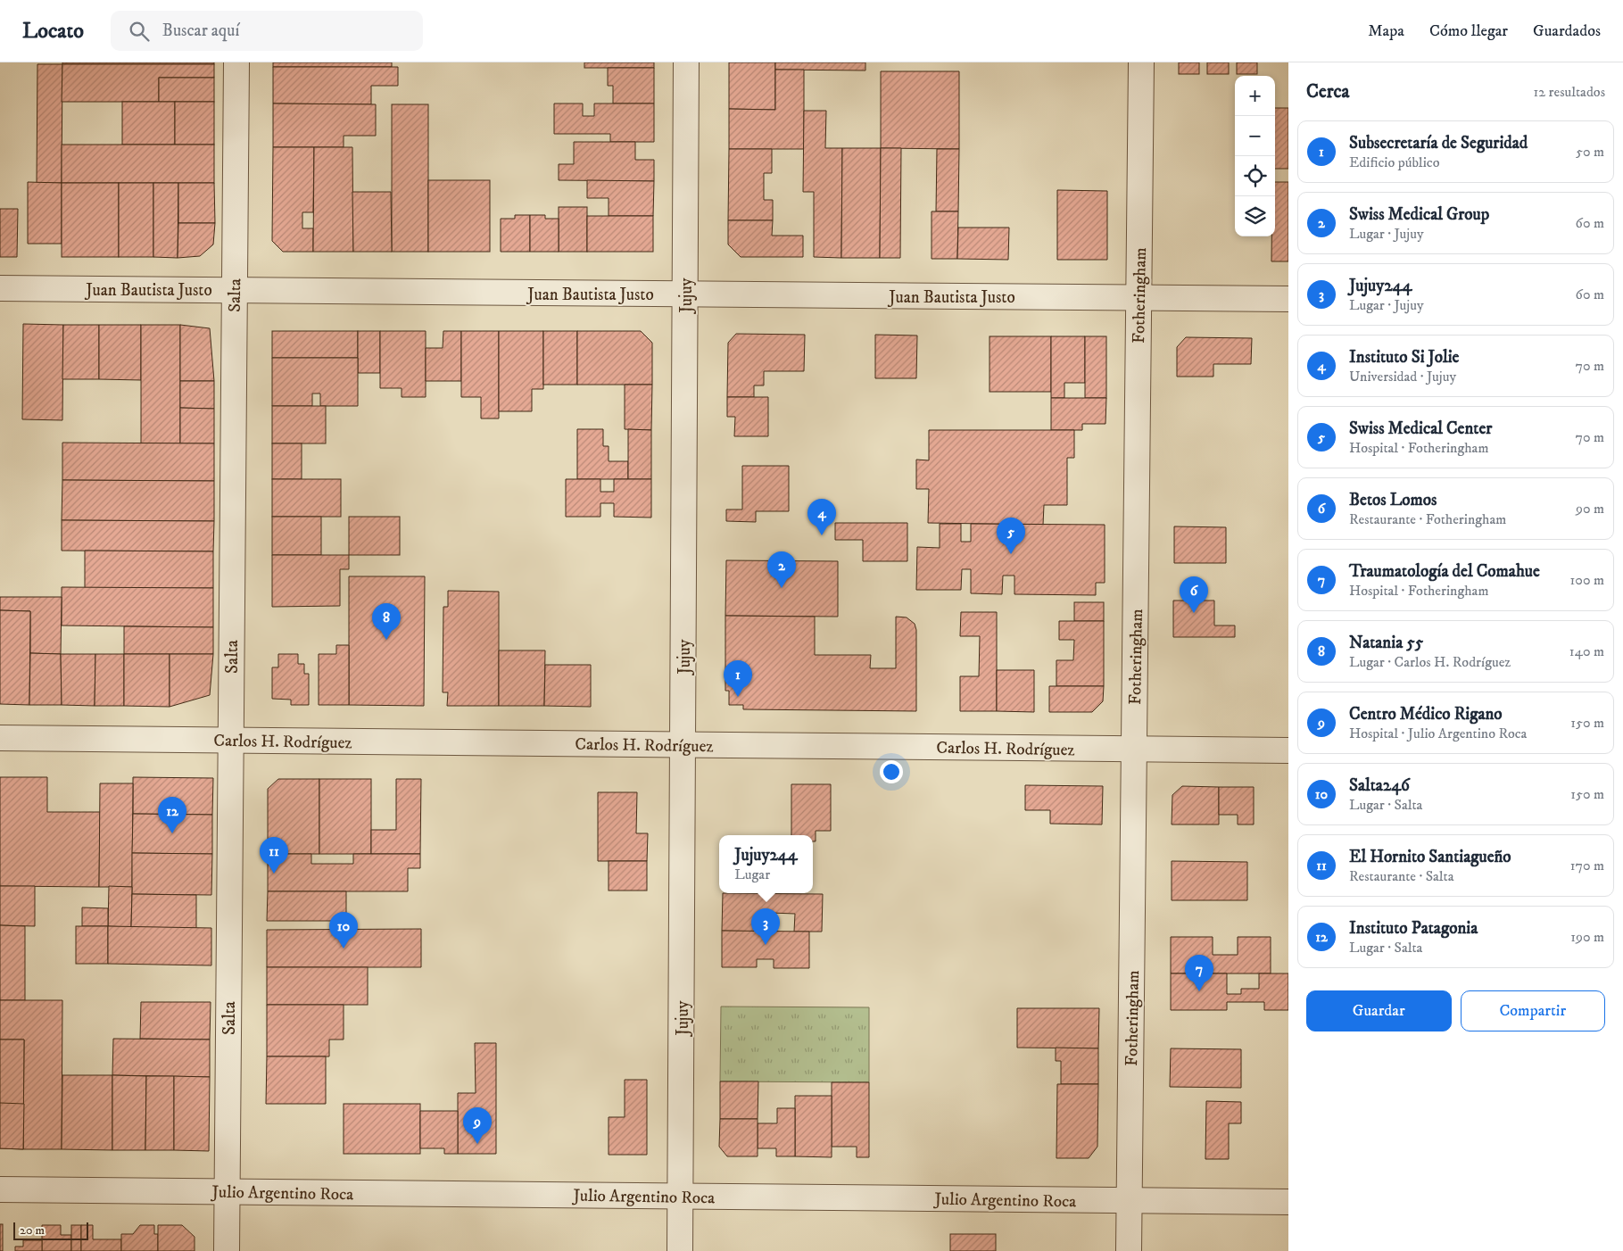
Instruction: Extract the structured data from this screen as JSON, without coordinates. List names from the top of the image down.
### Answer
{
  "streets": {
    "street": [
      "Juan Bautista Justo",
      "Salta",
      "Jujuy",
      "Fotheringham",
      "Carlos H. Rodríguez",
      "Julio Argentino Roca"
    ]
  },
  "crossings": [
    ["Juan Bautista Justo", "Salta"],
    ["Juan Bautista Justo", "Jujuy"],
    ["Juan Bautista Justo", "Fotheringham"],
    ["Salta", "Carlos H. Rodríguez"],
    ["Salta", "Julio Argentino Roca"],
    ["Jujuy", "Carlos H. Rodríguez"],
    ["Jujuy", "Julio Argentino Roca"],
    ["Fotheringham", "Carlos H. Rodríguez"],
    ["Fotheringham", "Julio Argentino Roca"]
  ],
  "scale_bar": "20 m",
  "page": {
    "header": "Locato",
    "search": "Buscar aquí",
    "nav": ["Mapa", "Cómo llegar", "Guardados"],
    "heading": ["Cerca", "12 resultados"],
    "map_buttons": ["+", "−"],
    "list": [
      {
        "mark": "1",
        "name": "Subsecretaría de Seguridad",
        "note": "Edificio público",
        "value": "50 m"
      },
      {
        "mark": "2",
        "name": "Swiss Medical Group",
        "note": "Lugar · Jujuy",
        "value": "60 m"
      },
      {
        "mark": "3",
        "name": "Jujuy244",
        "note": "Lugar · Jujuy",
        "value": "60 m"
      },
      {
        "mark": "4",
        "name": "Instituto Si Jolie",
        "note": "Universidad · Jujuy",
        "value": "70 m"
      },
      {
        "mark": "5",
        "name": "Swiss Medical Center",
        "note": "Hospital · Fotheringham",
        "value": "70 m"
      },
      {
        "mark": "6",
        "name": "Betos Lomos",
        "note": "Restaurante · Fotheringham",
        "value": "90 m"
      },
      {
        "mark": "7",
        "name": "Traumatología del Comahue",
        "note": "Hospital · Fotheringham",
        "value": "100 m"
      },
      {
        "mark": "8",
        "name": "Natania 55",
        "note": "Lugar · Carlos H. Rodríguez",
        "value": "140 m"
      },
      {
        "mark": "9",
        "name": "Centro Médico Rigano",
        "note": "Hospital · Julio Argentino Roca",
        "value": "150 m"
      },
      {
        "mark": "10",
        "name": "Salta246",
        "note": "Lugar · Salta",
        "value": "150 m"
      },
      {
        "mark": "11",
        "name": "El Hornito Santiagueño",
        "note": "Restaurante · Salta",
        "value": "170 m"
      },
      {
        "mark": "12",
        "name": "Instituto Patagonia",
        "note": "Lugar · Salta",
        "value": "190 m"
      }
    ],
    "pins": [
      "4",
      "5",
      "2",
      "6",
      "8",
      "1",
      "12",
      "11",
      "3",
      "10",
      "7",
      "9"
    ],
    "popup": ["Jujuy244", "Lugar"],
    "buttons": ["Guardar", "Compartir"],
    "scale": "20 m"
  }
}
